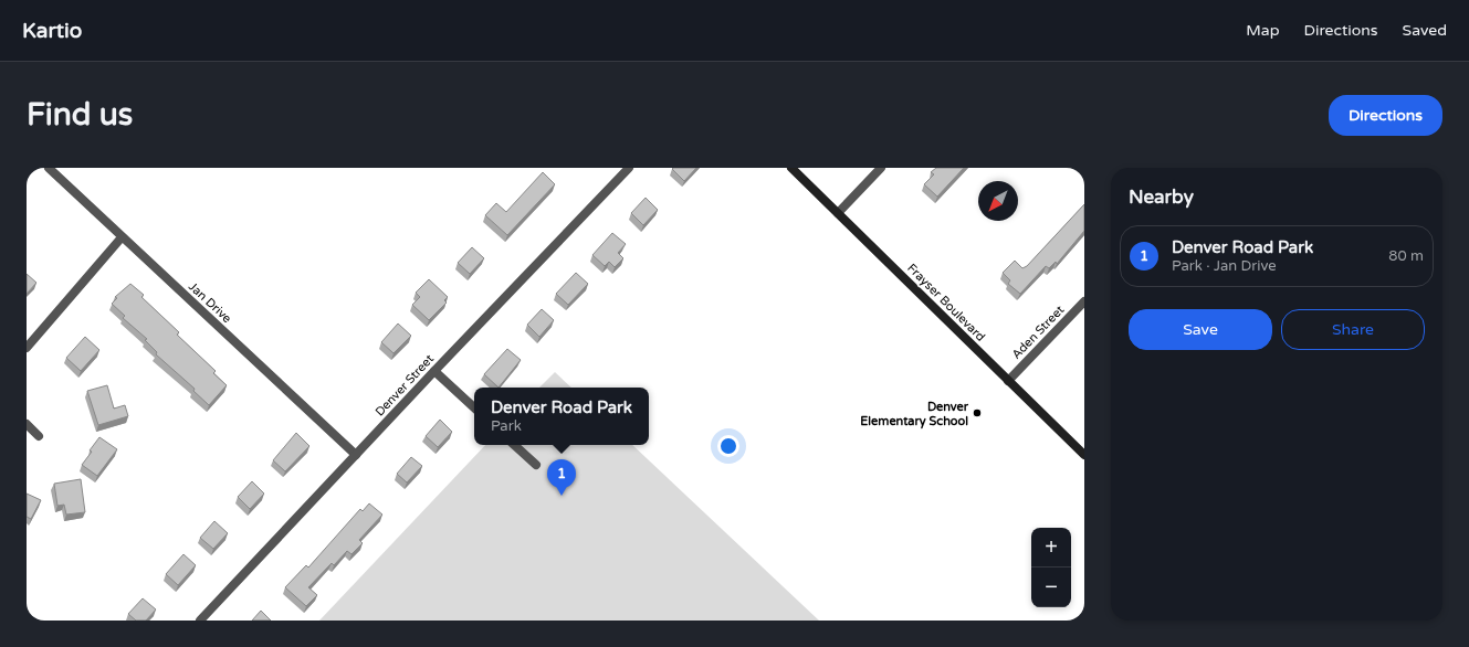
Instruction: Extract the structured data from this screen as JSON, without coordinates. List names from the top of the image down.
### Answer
{
  "streets": {
    "main road": ["Frayser Boulevard"],
    "street": ["Jan Drive", "Aden Street", "Denver Street"]
  },
  "crossings": [
    ["Jan Drive", "Denver Street"],
    ["Frayser Boulevard", "Aden Street"]
  ],
  "places": ["Denver Elementary School"],
  "north": "bottom left",
  "page": {
    "header": "Kartio",
    "nav": ["Map", "Directions", "Saved"],
    "buttons": [
      "Directions",
      ["Save", "Share"]
    ],
    "title": "Find us",
    "heading": "Nearby",
    "list": [
      {
        "mark": "1",
        "name": "Denver Road Park",
        "note": "Park · Jan Drive",
        "value": "80 m"
      }
    ],
    "popup": ["Denver Road Park", "Park"],
    "pins": "1",
    "map_buttons": ["+", "−"]
  }
}
